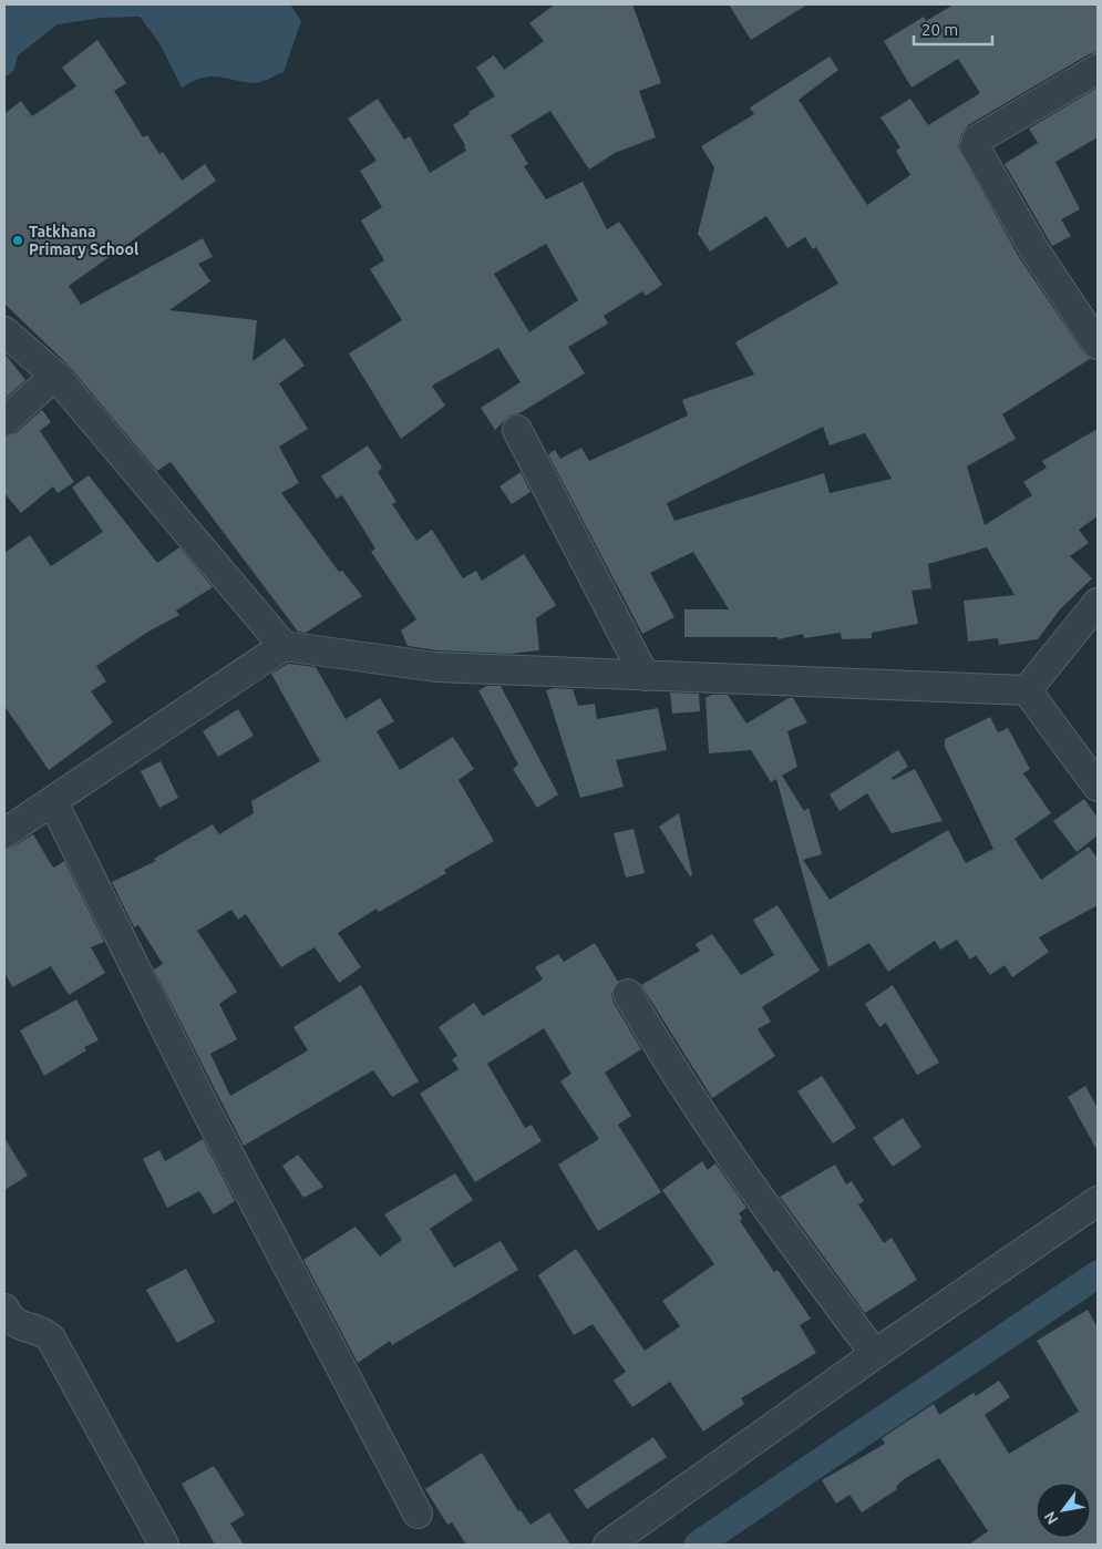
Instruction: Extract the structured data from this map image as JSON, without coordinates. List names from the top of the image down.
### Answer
{
  "places": ["Tatkhana Primary School"],
  "scale_bar": "20 m",
  "north": "bottom left"
}
